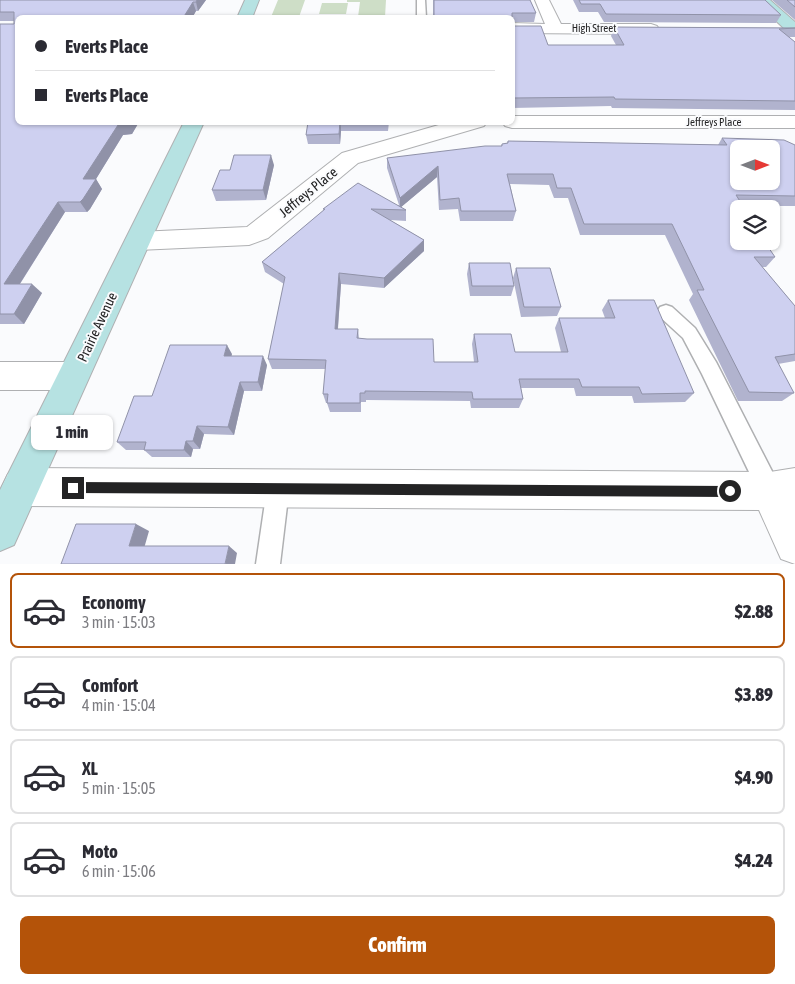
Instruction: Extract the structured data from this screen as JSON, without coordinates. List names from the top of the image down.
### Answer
{
  "streets": {
    "main road": ["Prairie Avenue"],
    "street": ["High Street", "Jeffreys Place"]
  },
  "crossings": [
    ["Jeffreys Place", "Prairie Avenue"]
  ],
  "north": "right",
  "page": {
    "banner": ["Everts Place", "Everts Place"],
    "bubble": "1 min",
    "list": [
      {
        "name": "Economy",
        "note": "3 min · 15:03",
        "value": "$2.88"
      },
      {
        "name": "Comfort",
        "note": "4 min · 15:04",
        "value": "$3.89"
      },
      {
        "name": "XL",
        "note": "5 min · 15:05",
        "value": "$4.90"
      },
      {
        "name": "Moto",
        "note": "6 min · 15:06",
        "value": "$4.24"
      }
    ],
    "buttons": "Confirm"
  }
}
